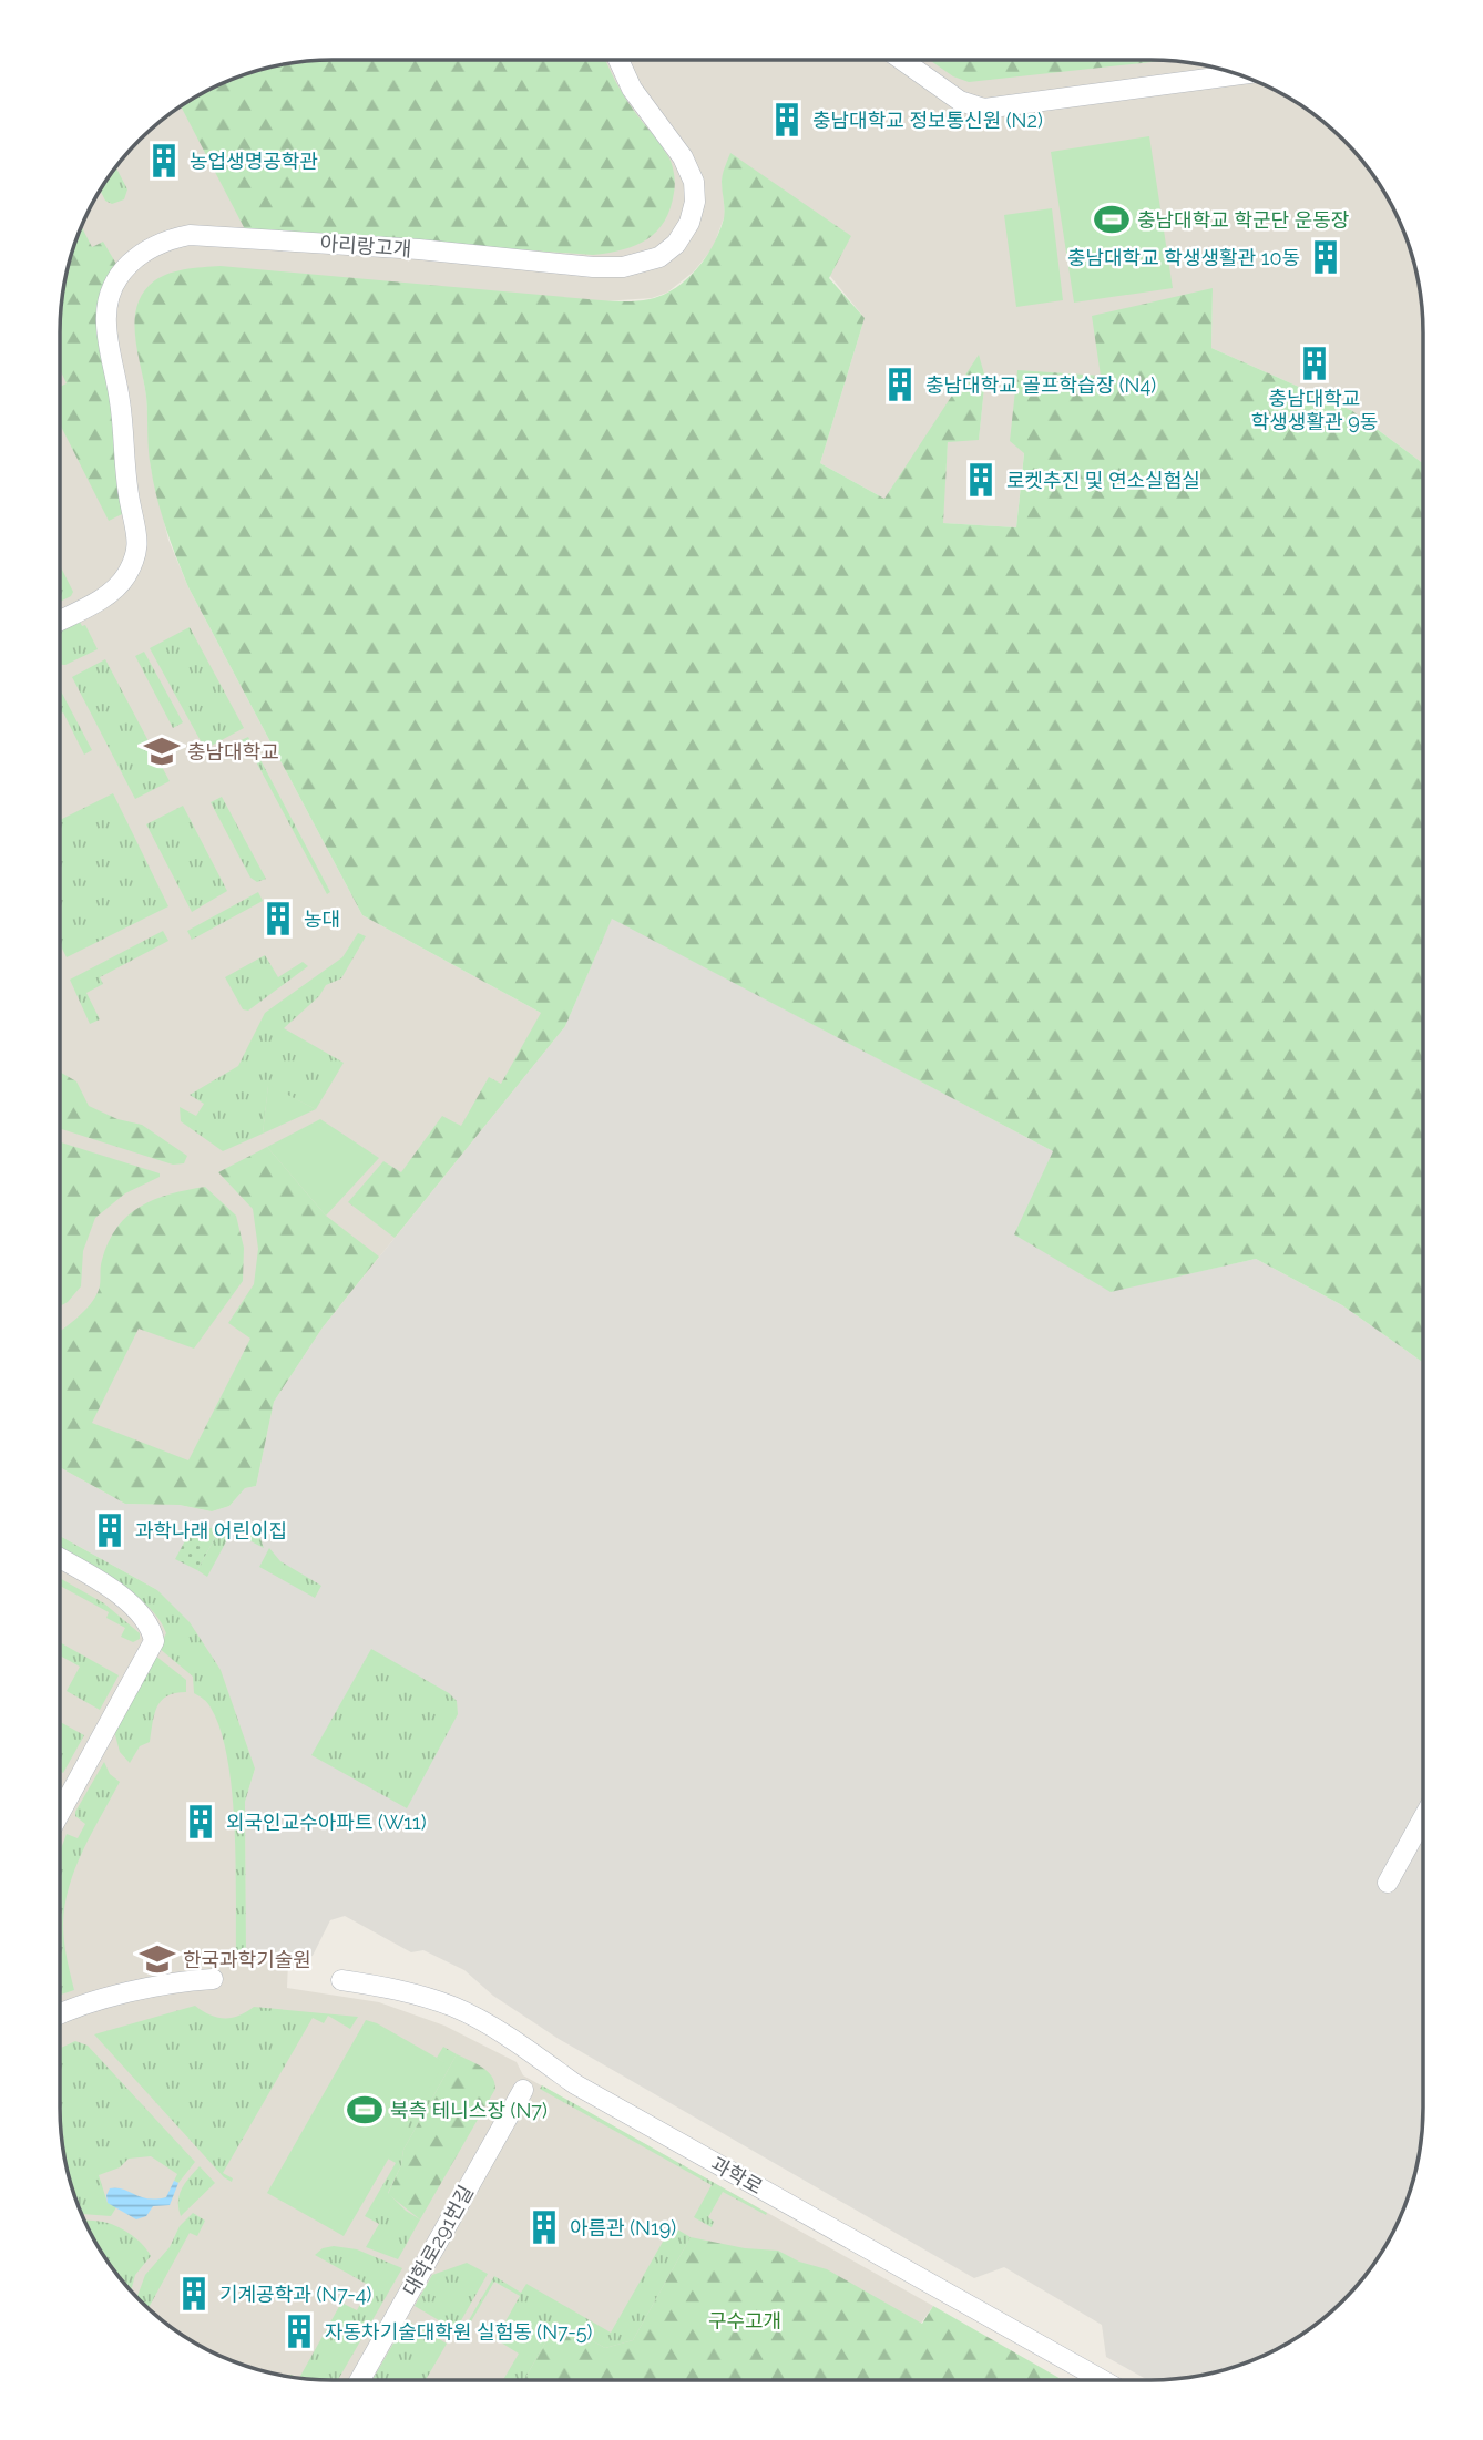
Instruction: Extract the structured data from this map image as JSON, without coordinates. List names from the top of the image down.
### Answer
{
  "streets": {
    "street": ["아리랑고개", "과학로", "대학로291번길"]
  },
  "parks": ["구수고개"],
  "places": {
    "building": [
      "충남대학교 정보통신원 (N2)",
      "농업생명공학관",
      "충남대학교 학생생활관 10동",
      "충남대학교 학생생활관 9동",
      "충남대학교 골프학습장 (N4)",
      "로켓추진 및 연소실험실",
      "농대",
      "과학나래 어린이집",
      "외국인교수아파트 (W11)",
      "아름관 (N19)",
      "기계공학과 (N7-4)",
      "자동차기술대학원 실험동 (N7-5)"
    ],
    "sports": ["충남대학교 학군단 운동장", "북측 테니스장 (N7)"],
    "school or university": ["충남대학교", "한국과학기술원"]
  }
}
